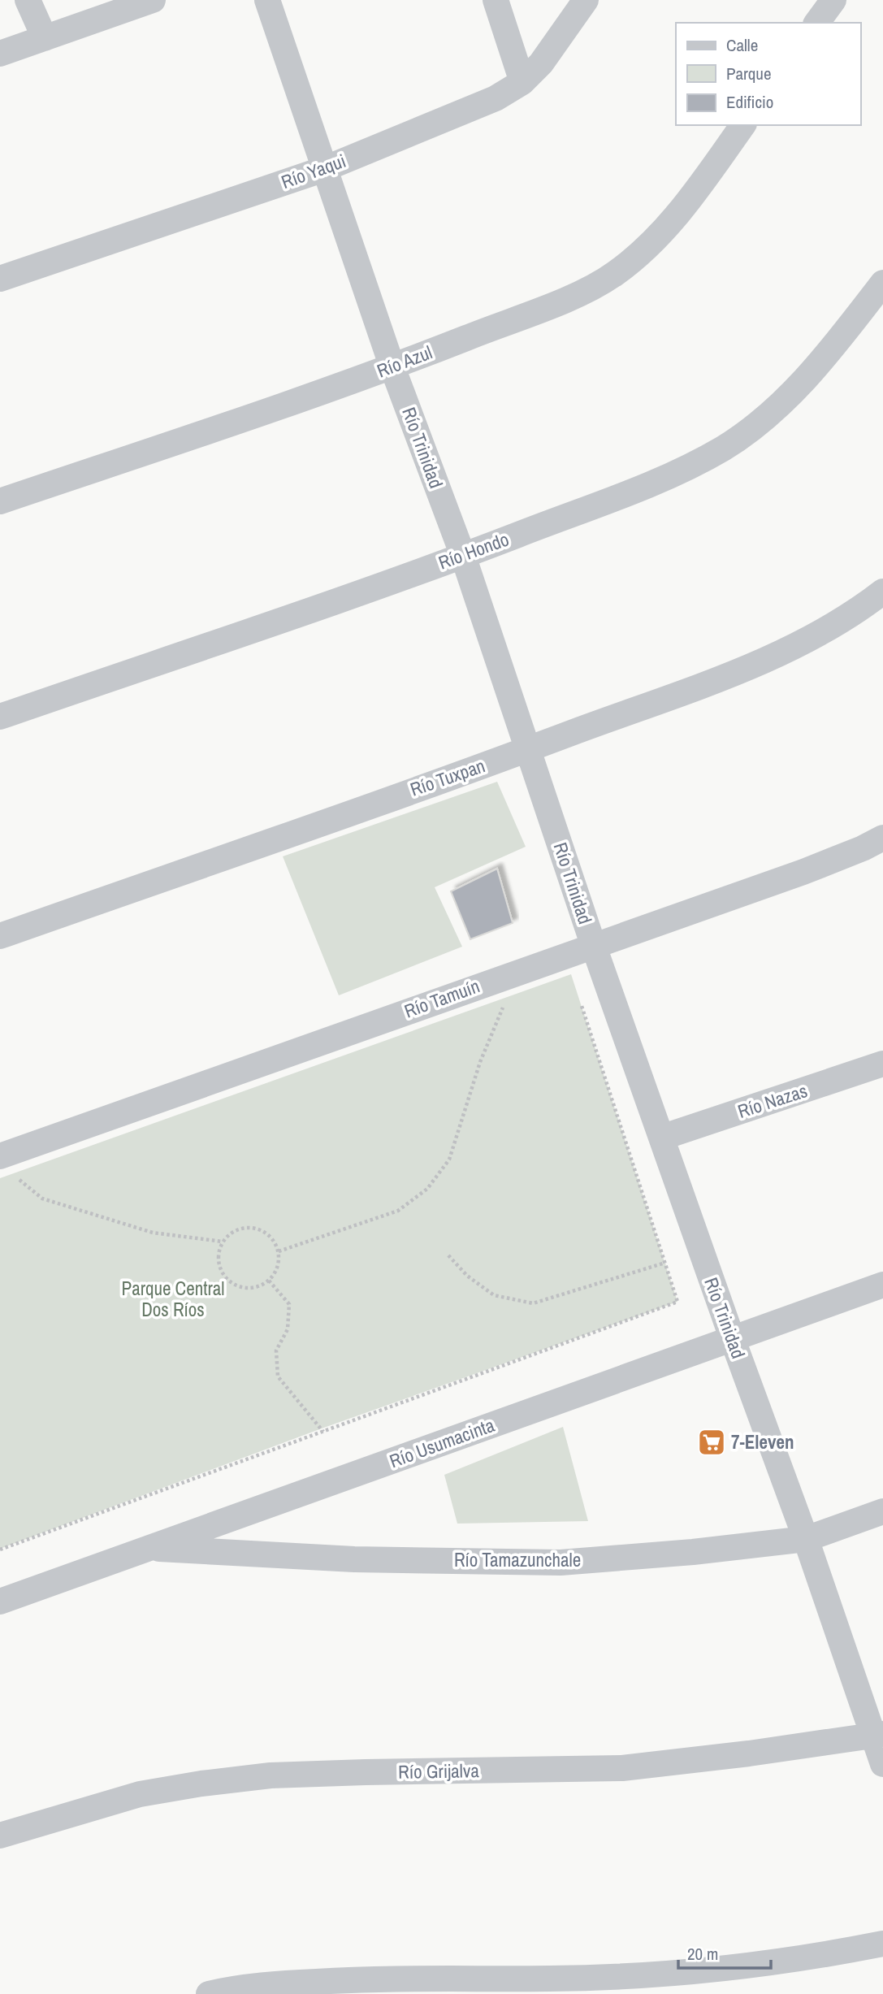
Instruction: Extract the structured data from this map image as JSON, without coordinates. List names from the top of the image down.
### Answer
{
  "streets": {
    "street": [
      "Río Yaqui",
      "Río Azul",
      "Río Trinidad",
      "Río Hondo",
      "Río Tuxpan",
      "Río Tamuín",
      "Río Nazas",
      "Río Usumacinta",
      "Río Tamazunchale",
      "Río Grijalva"
    ]
  },
  "crossings": [
    ["Río Yaqui", "Río Trinidad"],
    ["Río Azul", "Río Trinidad"],
    ["Río Trinidad", "Río Hondo"],
    ["Río Trinidad", "Río Tuxpan"],
    ["Río Trinidad", "Río Tamuín"],
    ["Río Trinidad", "Río Nazas"],
    ["Río Trinidad", "Río Usumacinta"],
    ["Río Trinidad", "Río Tamazunchale"],
    ["Río Trinidad", "Río Grijalva"],
    ["Río Usumacinta", "Río Tamazunchale"]
  ],
  "parks": ["Parque Central Dos Ríos"],
  "places": {
    "supermarket": ["7-Eleven"]
  },
  "legend": ["Calle", "Parque", "Edificio"],
  "scale_bar": "20 m"
}
